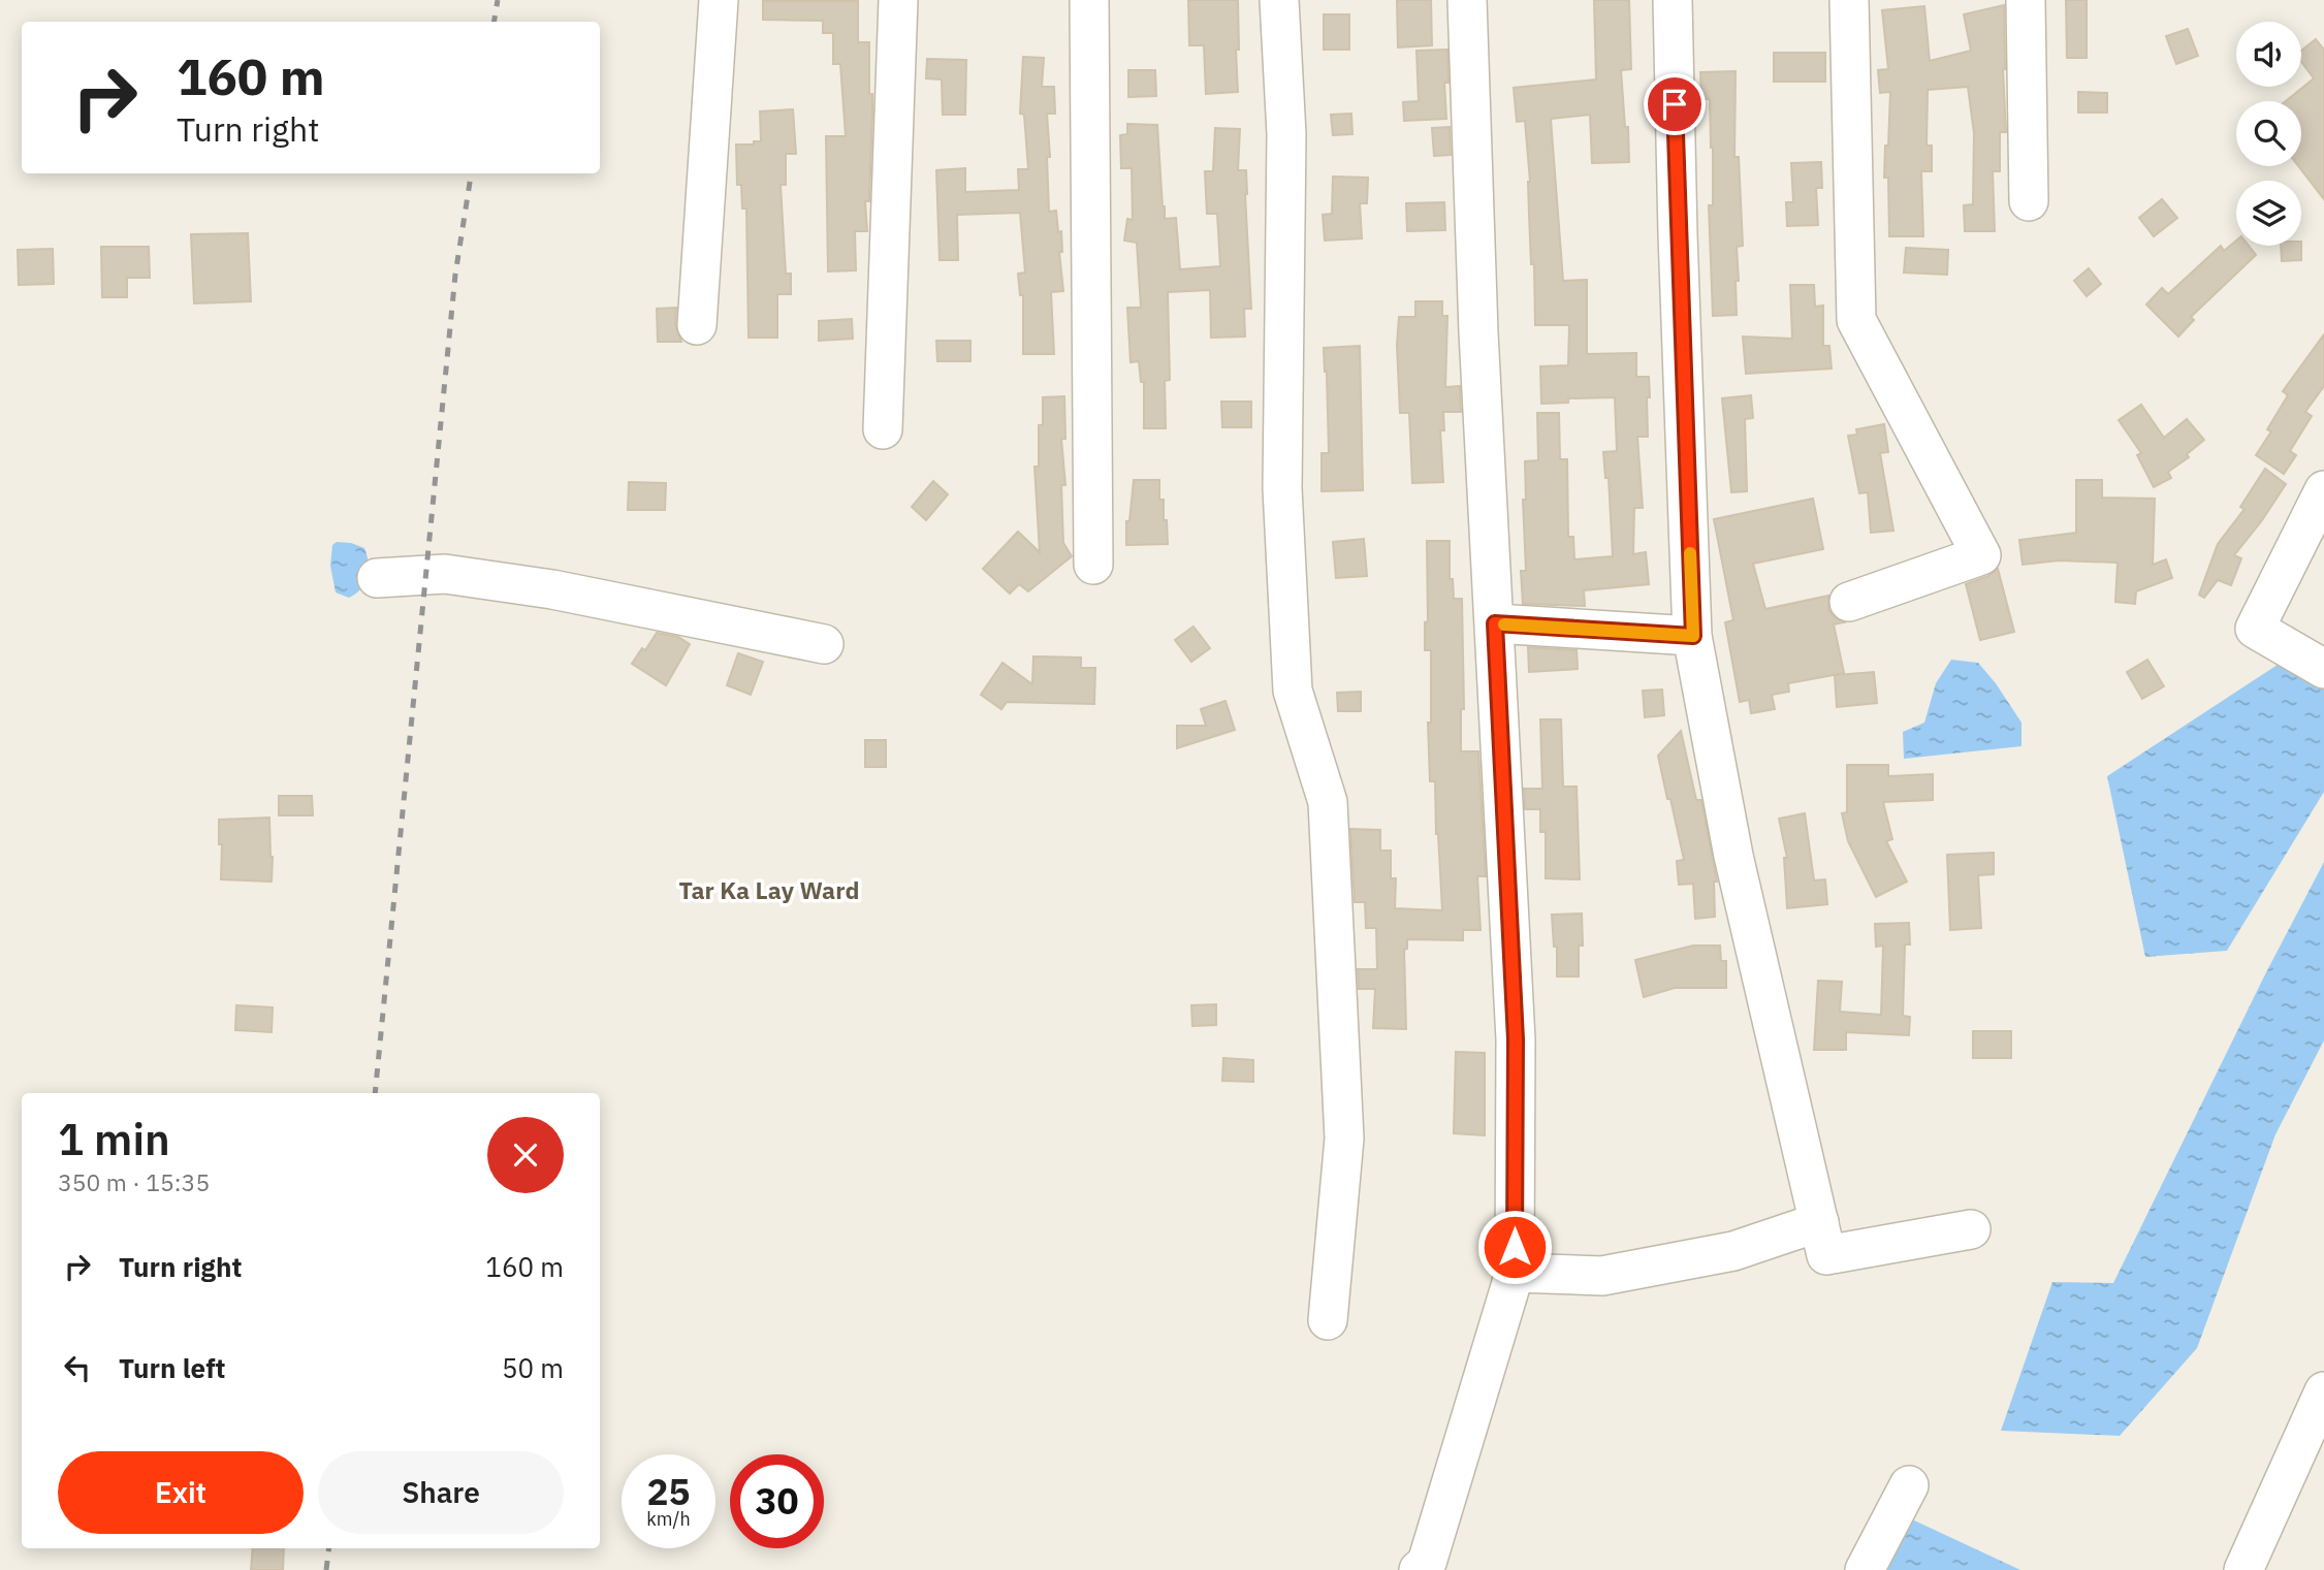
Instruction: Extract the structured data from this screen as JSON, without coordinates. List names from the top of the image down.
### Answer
{
  "districts": ["Tar Ka Lay Ward"],
  "page": {
    "turn": ["160 m", "Turn right"],
    "heading": ["1 min", "350 m · 15:35"],
    "list": [
      {
        "name": "Turn right",
        "value": "160 m"
      },
      {
        "name": "Turn left",
        "value": "50 m"
      }
    ],
    "buttons": ["Exit", "Share"],
    "speed": "25 km/h",
    "limit": "30"
  }
}
